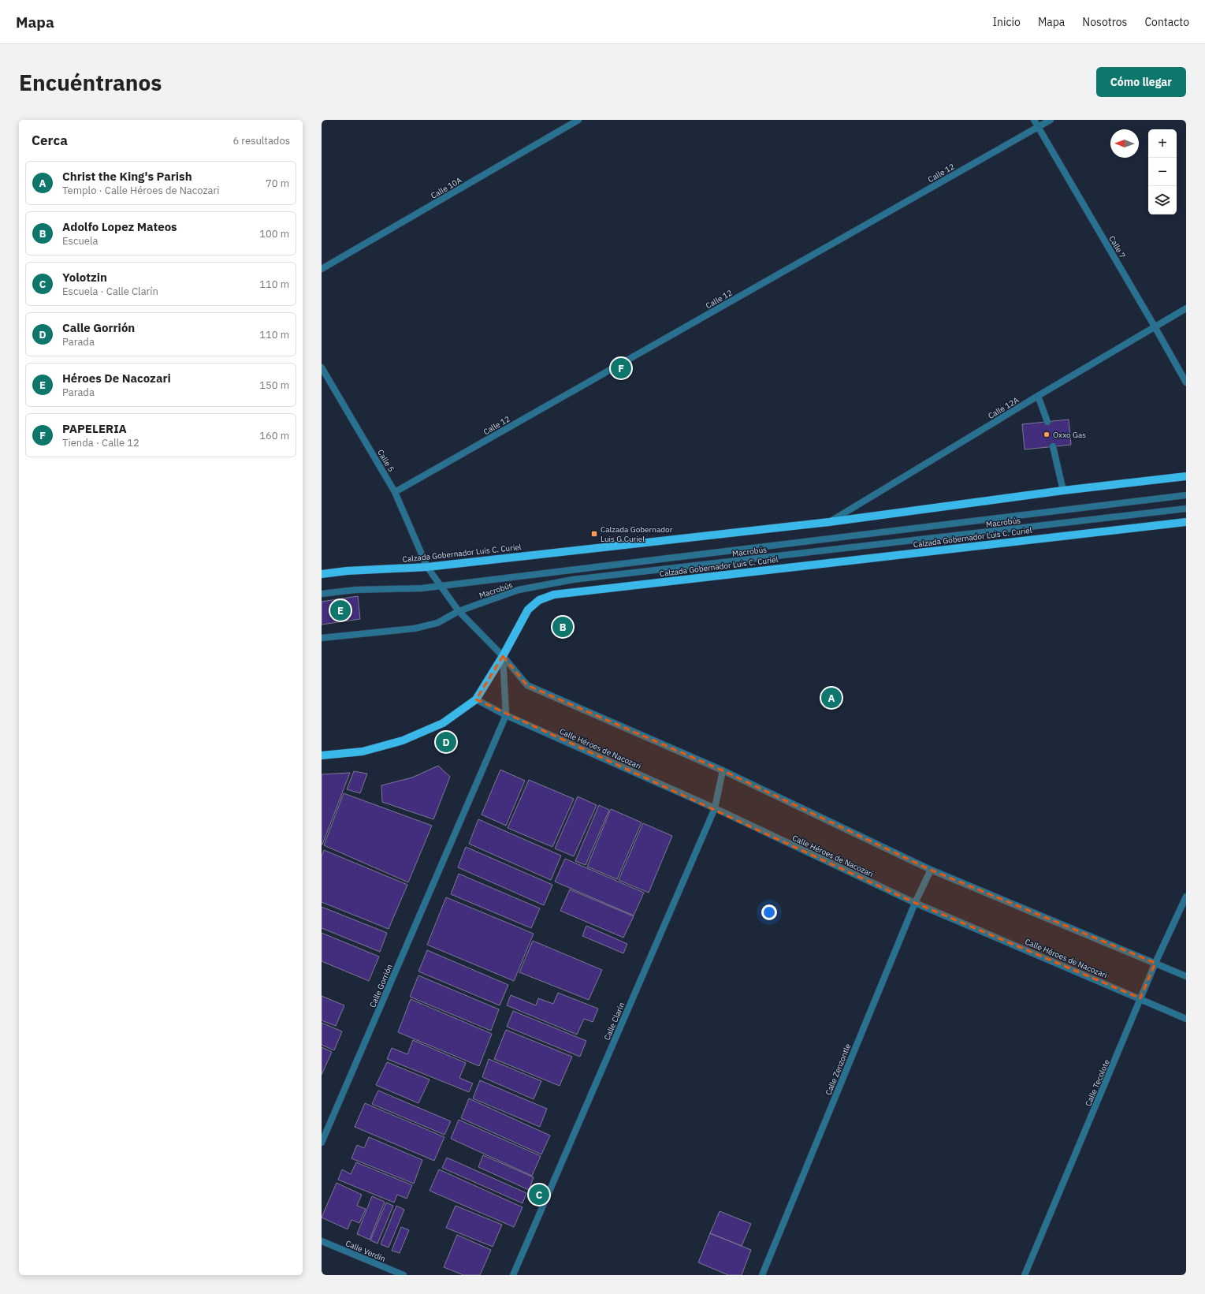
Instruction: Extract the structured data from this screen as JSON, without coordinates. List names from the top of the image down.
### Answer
{
  "streets": {
    "main road": ["Calzada Gobernador Luis C. Curiel"],
    "street": [
      "Calle 12",
      "Calle 10A",
      "Calle 7",
      "Calle 12A",
      "Calle 5",
      "Macrobús",
      "Calle Héroes de Nacozari",
      "Calle Gorrión",
      "Calle Clarín",
      "Calle Zenzontle",
      "Calle Tecolote",
      "Calle Verdín"
    ]
  },
  "crossings": [
    ["Calle 12", "Calle 7"],
    ["Calle 12", "Calle 5"],
    ["Calle 7", "Calle 12A"],
    ["Calle 12A", "Calzada Gobernador Luis C. Curiel"],
    ["Calle 5", "Macrobús"],
    ["Calle 5", "Calzada Gobernador Luis C. Curiel"],
    ["Calle 5", "Calle Gorrión"],
    ["Calzada Gobernador Luis C. Curiel", "Calle Héroes de Nacozari"],
    ["Calzada Gobernador Luis C. Curiel", "Calle Gorrión"],
    ["Calle Héroes de Nacozari", "Calle Gorrión"],
    ["Calle Héroes de Nacozari", "Calle Clarín"],
    ["Calle Héroes de Nacozari", "Calle Zenzontle"],
    ["Calle Héroes de Nacozari", "Calle Tecolote"]
  ],
  "places": {
    "other": ["Oxxo Gas"],
    "transit": ["Calzada Gobernador Luis G.Curiel"]
  },
  "north": "left",
  "page": {
    "header": "Mapa",
    "nav": [
      "Inicio",
      "Mapa",
      "Nosotros",
      "Contacto"
    ],
    "buttons": "Cómo llegar",
    "title": "Encuéntranos",
    "heading": ["Cerca", "6 resultados"],
    "map_buttons": ["+", "−"],
    "list": [
      {
        "mark": "A",
        "name": "Christ the King's Parish",
        "note": "Templo · Calle Héroes de Nacozari",
        "value": "70 m"
      },
      {
        "mark": "B",
        "name": "Adolfo Lopez Mateos",
        "note": "Escuela",
        "value": "100 m"
      },
      {
        "mark": "C",
        "name": "Yolotzin",
        "note": "Escuela · Calle Clarín",
        "value": "110 m"
      },
      {
        "mark": "D",
        "name": "Calle Gorrión",
        "note": "Parada",
        "value": "110 m"
      },
      {
        "mark": "E",
        "name": "Héroes De Nacozari",
        "note": "Parada",
        "value": "150 m"
      },
      {
        "mark": "F",
        "name": "PAPELERIA",
        "note": "Tienda · Calle 12",
        "value": "160 m"
      }
    ],
    "pins": [
      "F",
      "E",
      "B",
      "A",
      "D",
      "C"
    ]
  }
}
